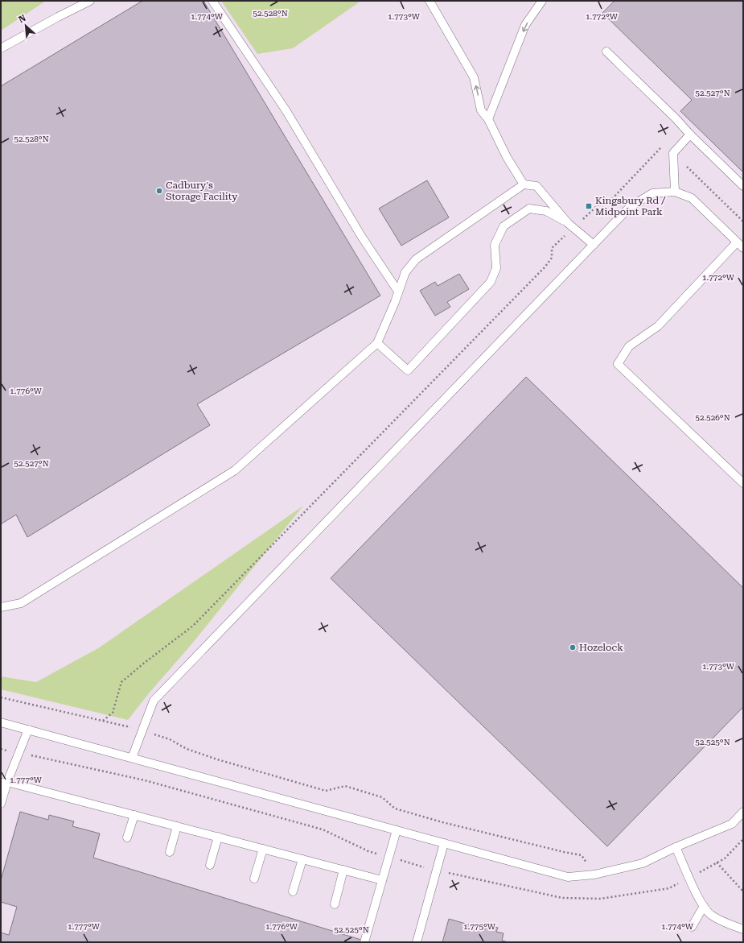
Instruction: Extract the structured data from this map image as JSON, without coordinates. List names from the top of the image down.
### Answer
{
  "places": {
    "other": ["Cadbury's Storage Facility", "Hozelock"],
    "transit": ["Kingsbury Rd / Midpoint Park"]
  },
  "north": "top left",
  "coordinates": [
    "52.528°N",
    "1.774°W",
    "1.773°W",
    "1.772°W",
    "52.527°N",
    "1.776°W",
    "52.526°N",
    "52.525°N",
    "1.777°W",
    "1.775°W"
  ]
}
